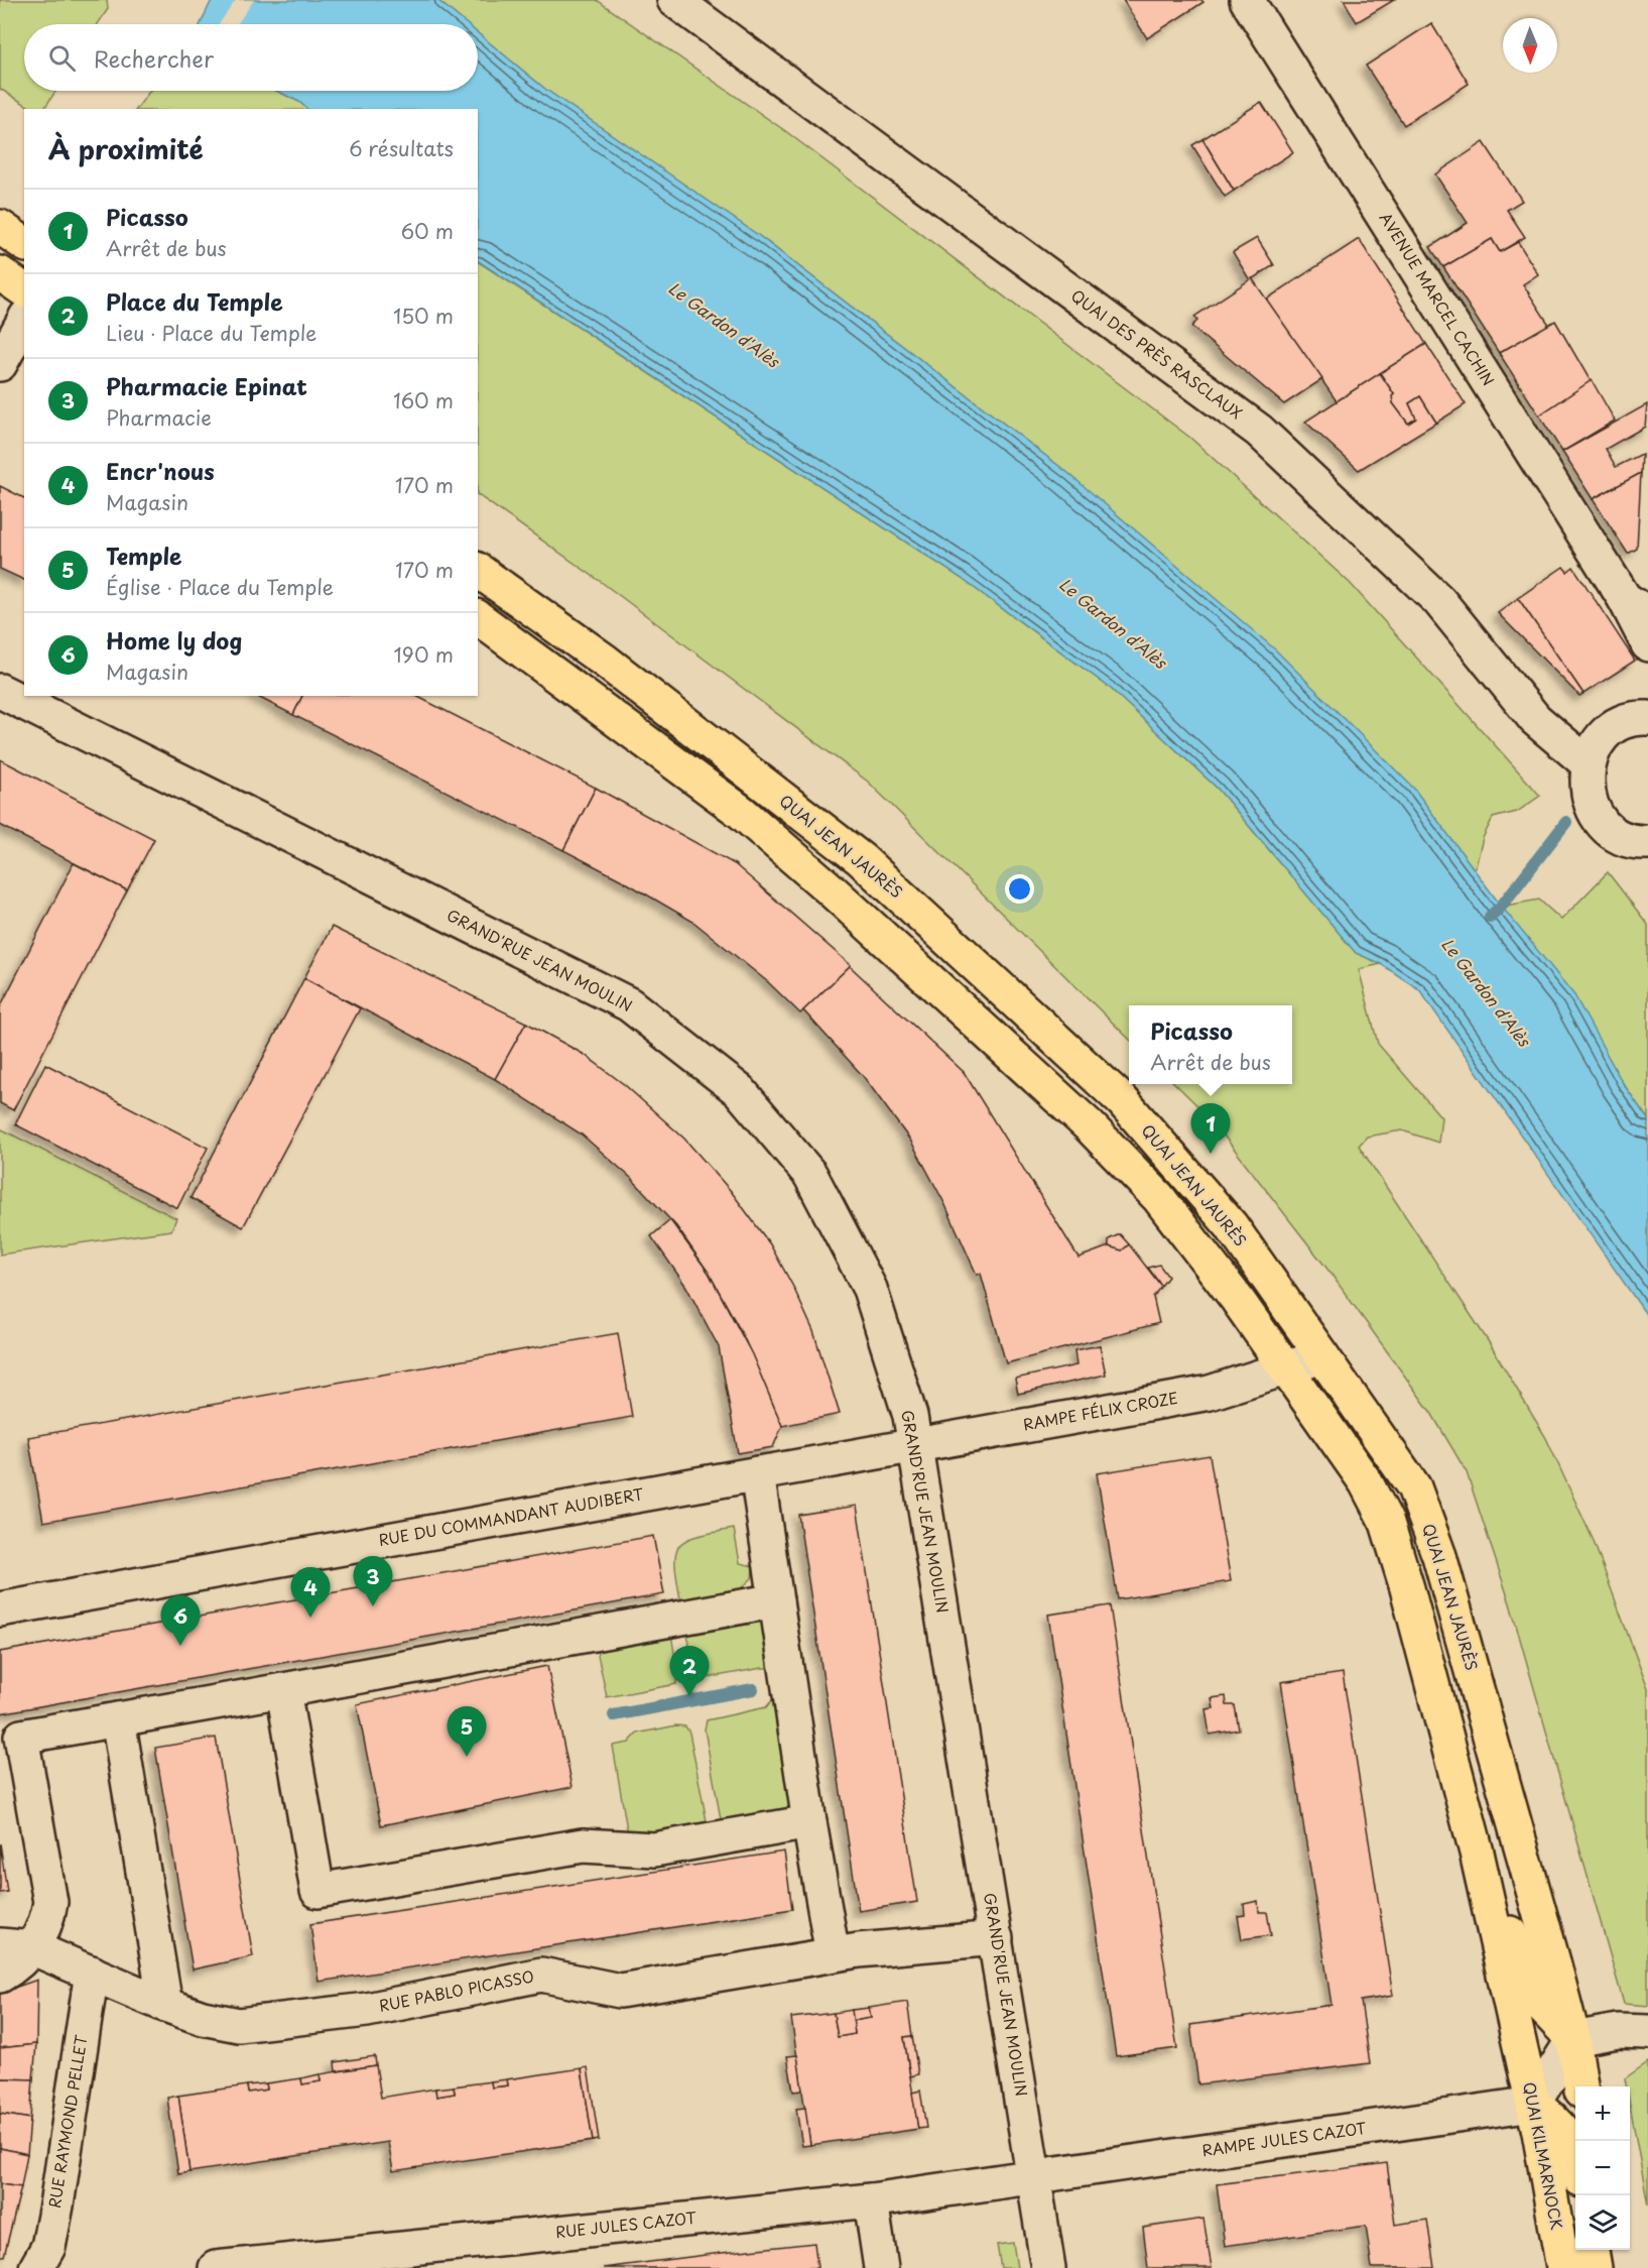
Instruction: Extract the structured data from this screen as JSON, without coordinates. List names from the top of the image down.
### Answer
{
  "streets": {
    "main road": ["QUAI JEAN JAURÈS", "QUAI KILMARNOCK"],
    "street": [
      "AVENUE MARCEL CACHIN",
      "QUAI DES PRÈS RASCLAUX",
      "GRAND'RUE JEAN MOULIN",
      "RAMPE FÉLIX CROZE",
      "RUE DU COMMANDANT AUDIBERT",
      "RUE PABLO PICASSO",
      "RUE RAYMOND PELLET",
      "RAMPE JULES CAZOT",
      "RUE JULES CAZOT"
    ]
  },
  "crossings": [
    ["QUAI JEAN JAURÈS", "RAMPE FÉLIX CROZE"],
    ["GRAND'RUE JEAN MOULIN", "RAMPE FÉLIX CROZE"],
    ["GRAND'RUE JEAN MOULIN", "RUE DU COMMANDANT AUDIBERT"],
    ["GRAND'RUE JEAN MOULIN", "RUE PABLO PICASSO"],
    ["GRAND'RUE JEAN MOULIN", "RAMPE JULES CAZOT"],
    ["GRAND'RUE JEAN MOULIN", "RUE JULES CAZOT"],
    ["RAMPE FÉLIX CROZE", "RUE DU COMMANDANT AUDIBERT"],
    ["RUE PABLO PICASSO", "RUE RAYMOND PELLET"],
    ["RAMPE JULES CAZOT", "QUAI KILMARNOCK"],
    ["RAMPE JULES CAZOT", "RUE JULES CAZOT"]
  ],
  "water": ["Le Gardon d'Alès"],
  "north": "bottom",
  "page": {
    "search": "Rechercher",
    "heading": ["À proximité", "6 résultats"],
    "list": [
      {
        "mark": "1",
        "name": "Picasso",
        "note": "Arrêt de bus",
        "value": "60 m"
      },
      {
        "mark": "2",
        "name": "Place du Temple",
        "note": "Lieu · Place du Temple",
        "value": "150 m"
      },
      {
        "mark": "3",
        "name": "Pharmacie Epinat",
        "note": "Pharmacie",
        "value": "160 m"
      },
      {
        "mark": "4",
        "name": "Encr'nous",
        "note": "Magasin",
        "value": "170 m"
      },
      {
        "mark": "5",
        "name": "Temple",
        "note": "Église · Place du Temple",
        "value": "170 m"
      },
      {
        "mark": "6",
        "name": "Home ly dog",
        "note": "Magasin",
        "value": "190 m"
      }
    ],
    "popup": ["Picasso", "Arrêt de bus"],
    "pins": [
      "1",
      "3",
      "4",
      "6",
      "2",
      "5"
    ],
    "map_buttons": ["+", "−"]
  }
}
